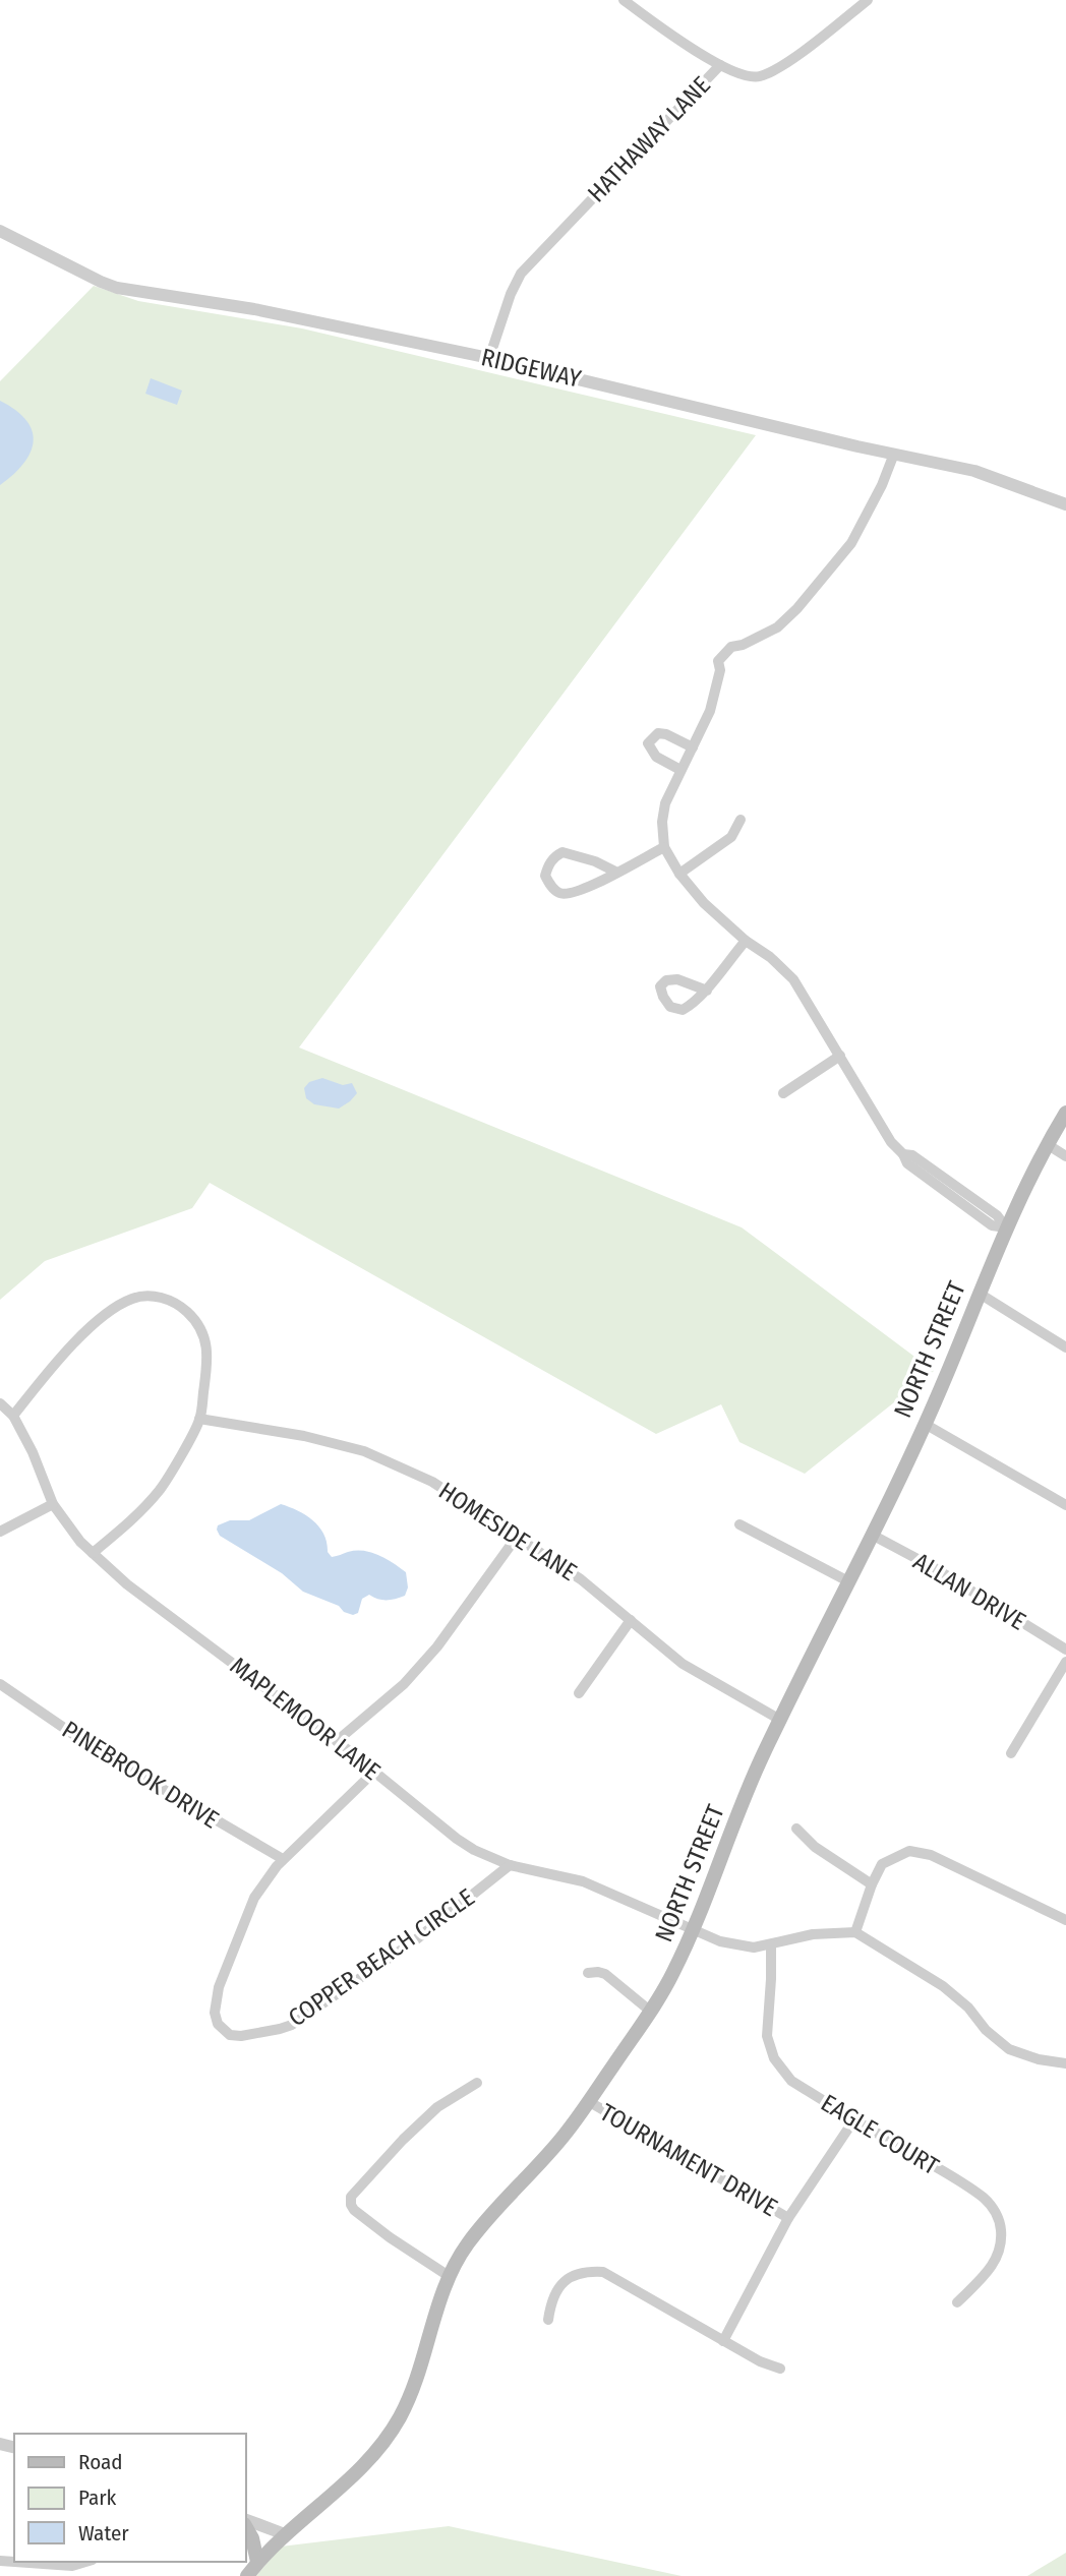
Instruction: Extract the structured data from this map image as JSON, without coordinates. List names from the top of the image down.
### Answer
{
  "streets": {
    "main road": ["NORTH STREET"],
    "street": [
      "HATHAWAY LANE",
      "RIDGEWAY",
      "HOMESIDE LANE",
      "ALLAN DRIVE",
      "MAPLEMOOR LANE",
      "PINEBROOK DRIVE",
      "COPPER BEACH CIRCLE",
      "EAGLE COURT",
      "TOURNAMENT DRIVE"
    ]
  },
  "crossings": [
    ["HATHAWAY LANE", "RIDGEWAY"],
    ["NORTH STREET", "HOMESIDE LANE"],
    ["NORTH STREET", "ALLAN DRIVE"],
    ["NORTH STREET", "MAPLEMOOR LANE"],
    ["NORTH STREET", "TOURNAMENT DRIVE"],
    ["MAPLEMOOR LANE", "COPPER BEACH CIRCLE"],
    ["MAPLEMOOR LANE", "EAGLE COURT"],
    ["PINEBROOK DRIVE", "COPPER BEACH CIRCLE"]
  ],
  "legend": ["Road", "Park", "Water"]
}
